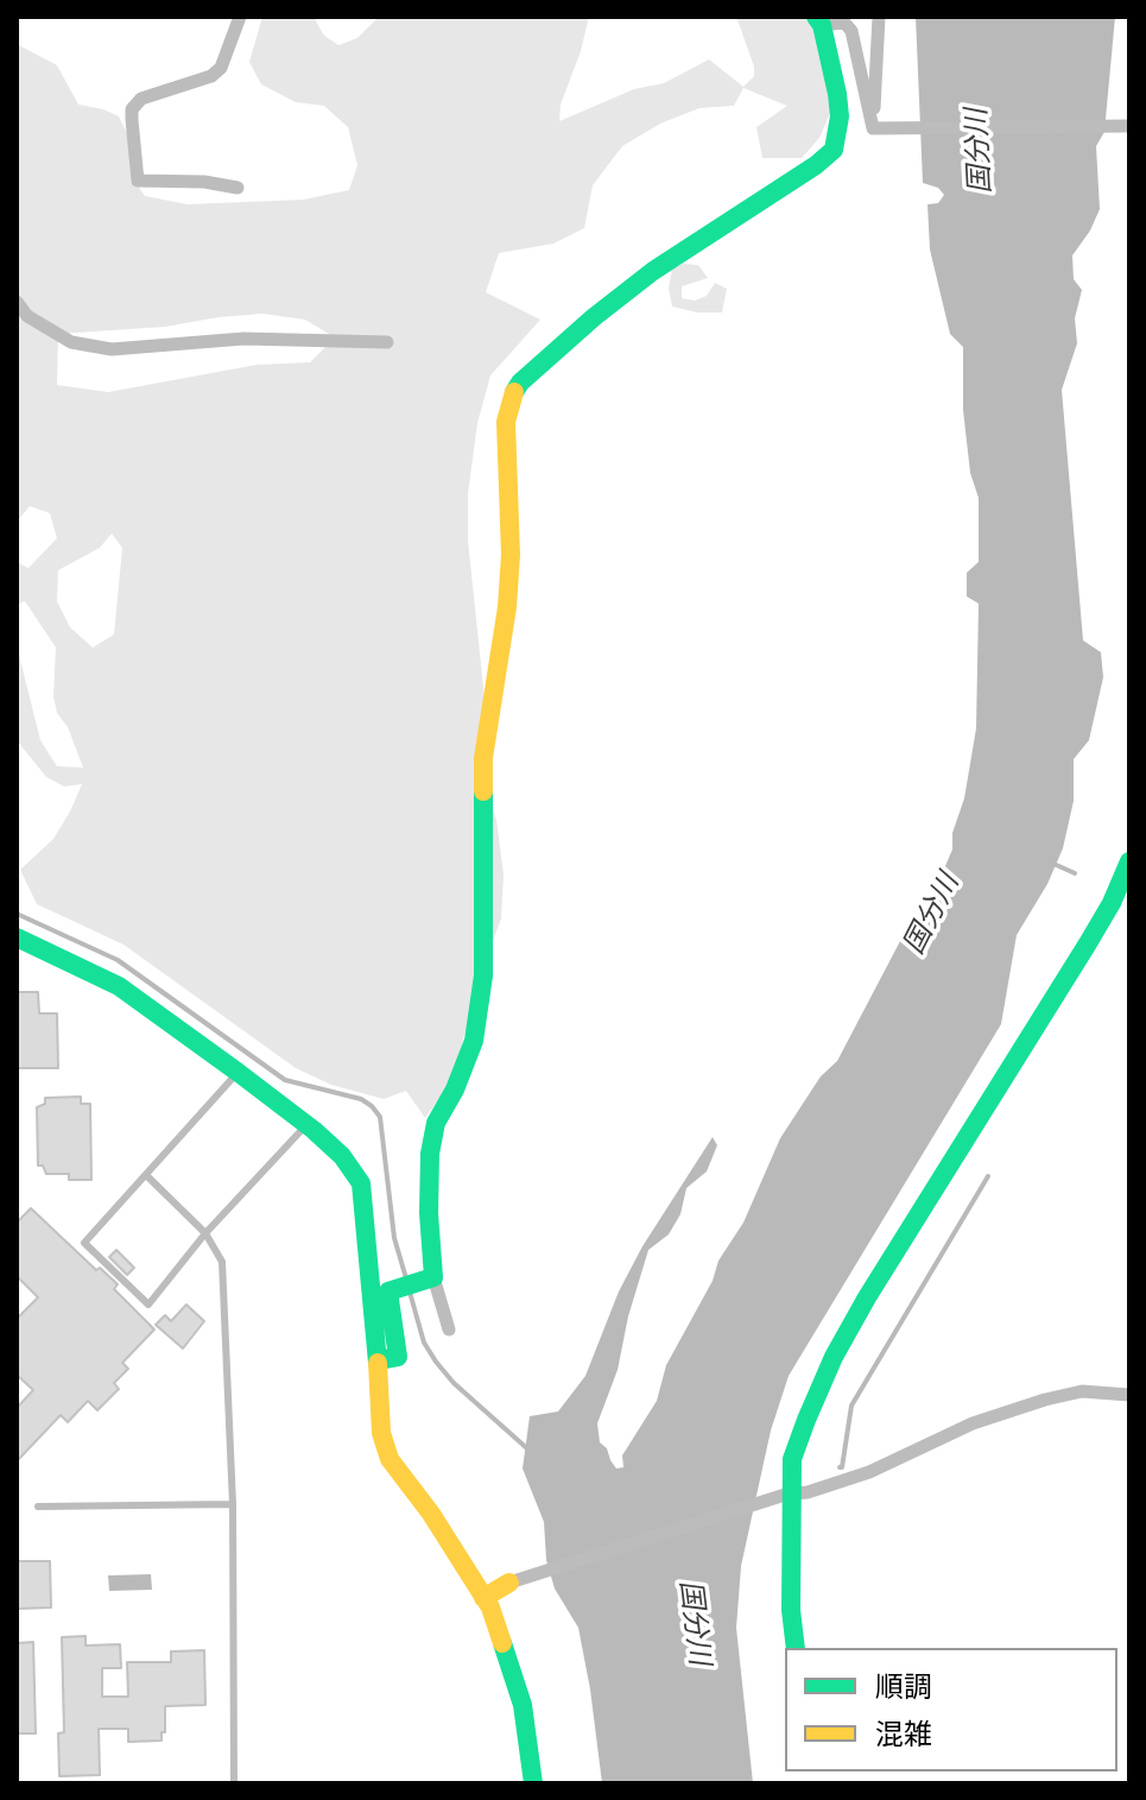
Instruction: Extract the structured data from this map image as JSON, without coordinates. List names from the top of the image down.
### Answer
{
  "water": ["国分川"],
  "legend": ["順調", "混雑"]
}
